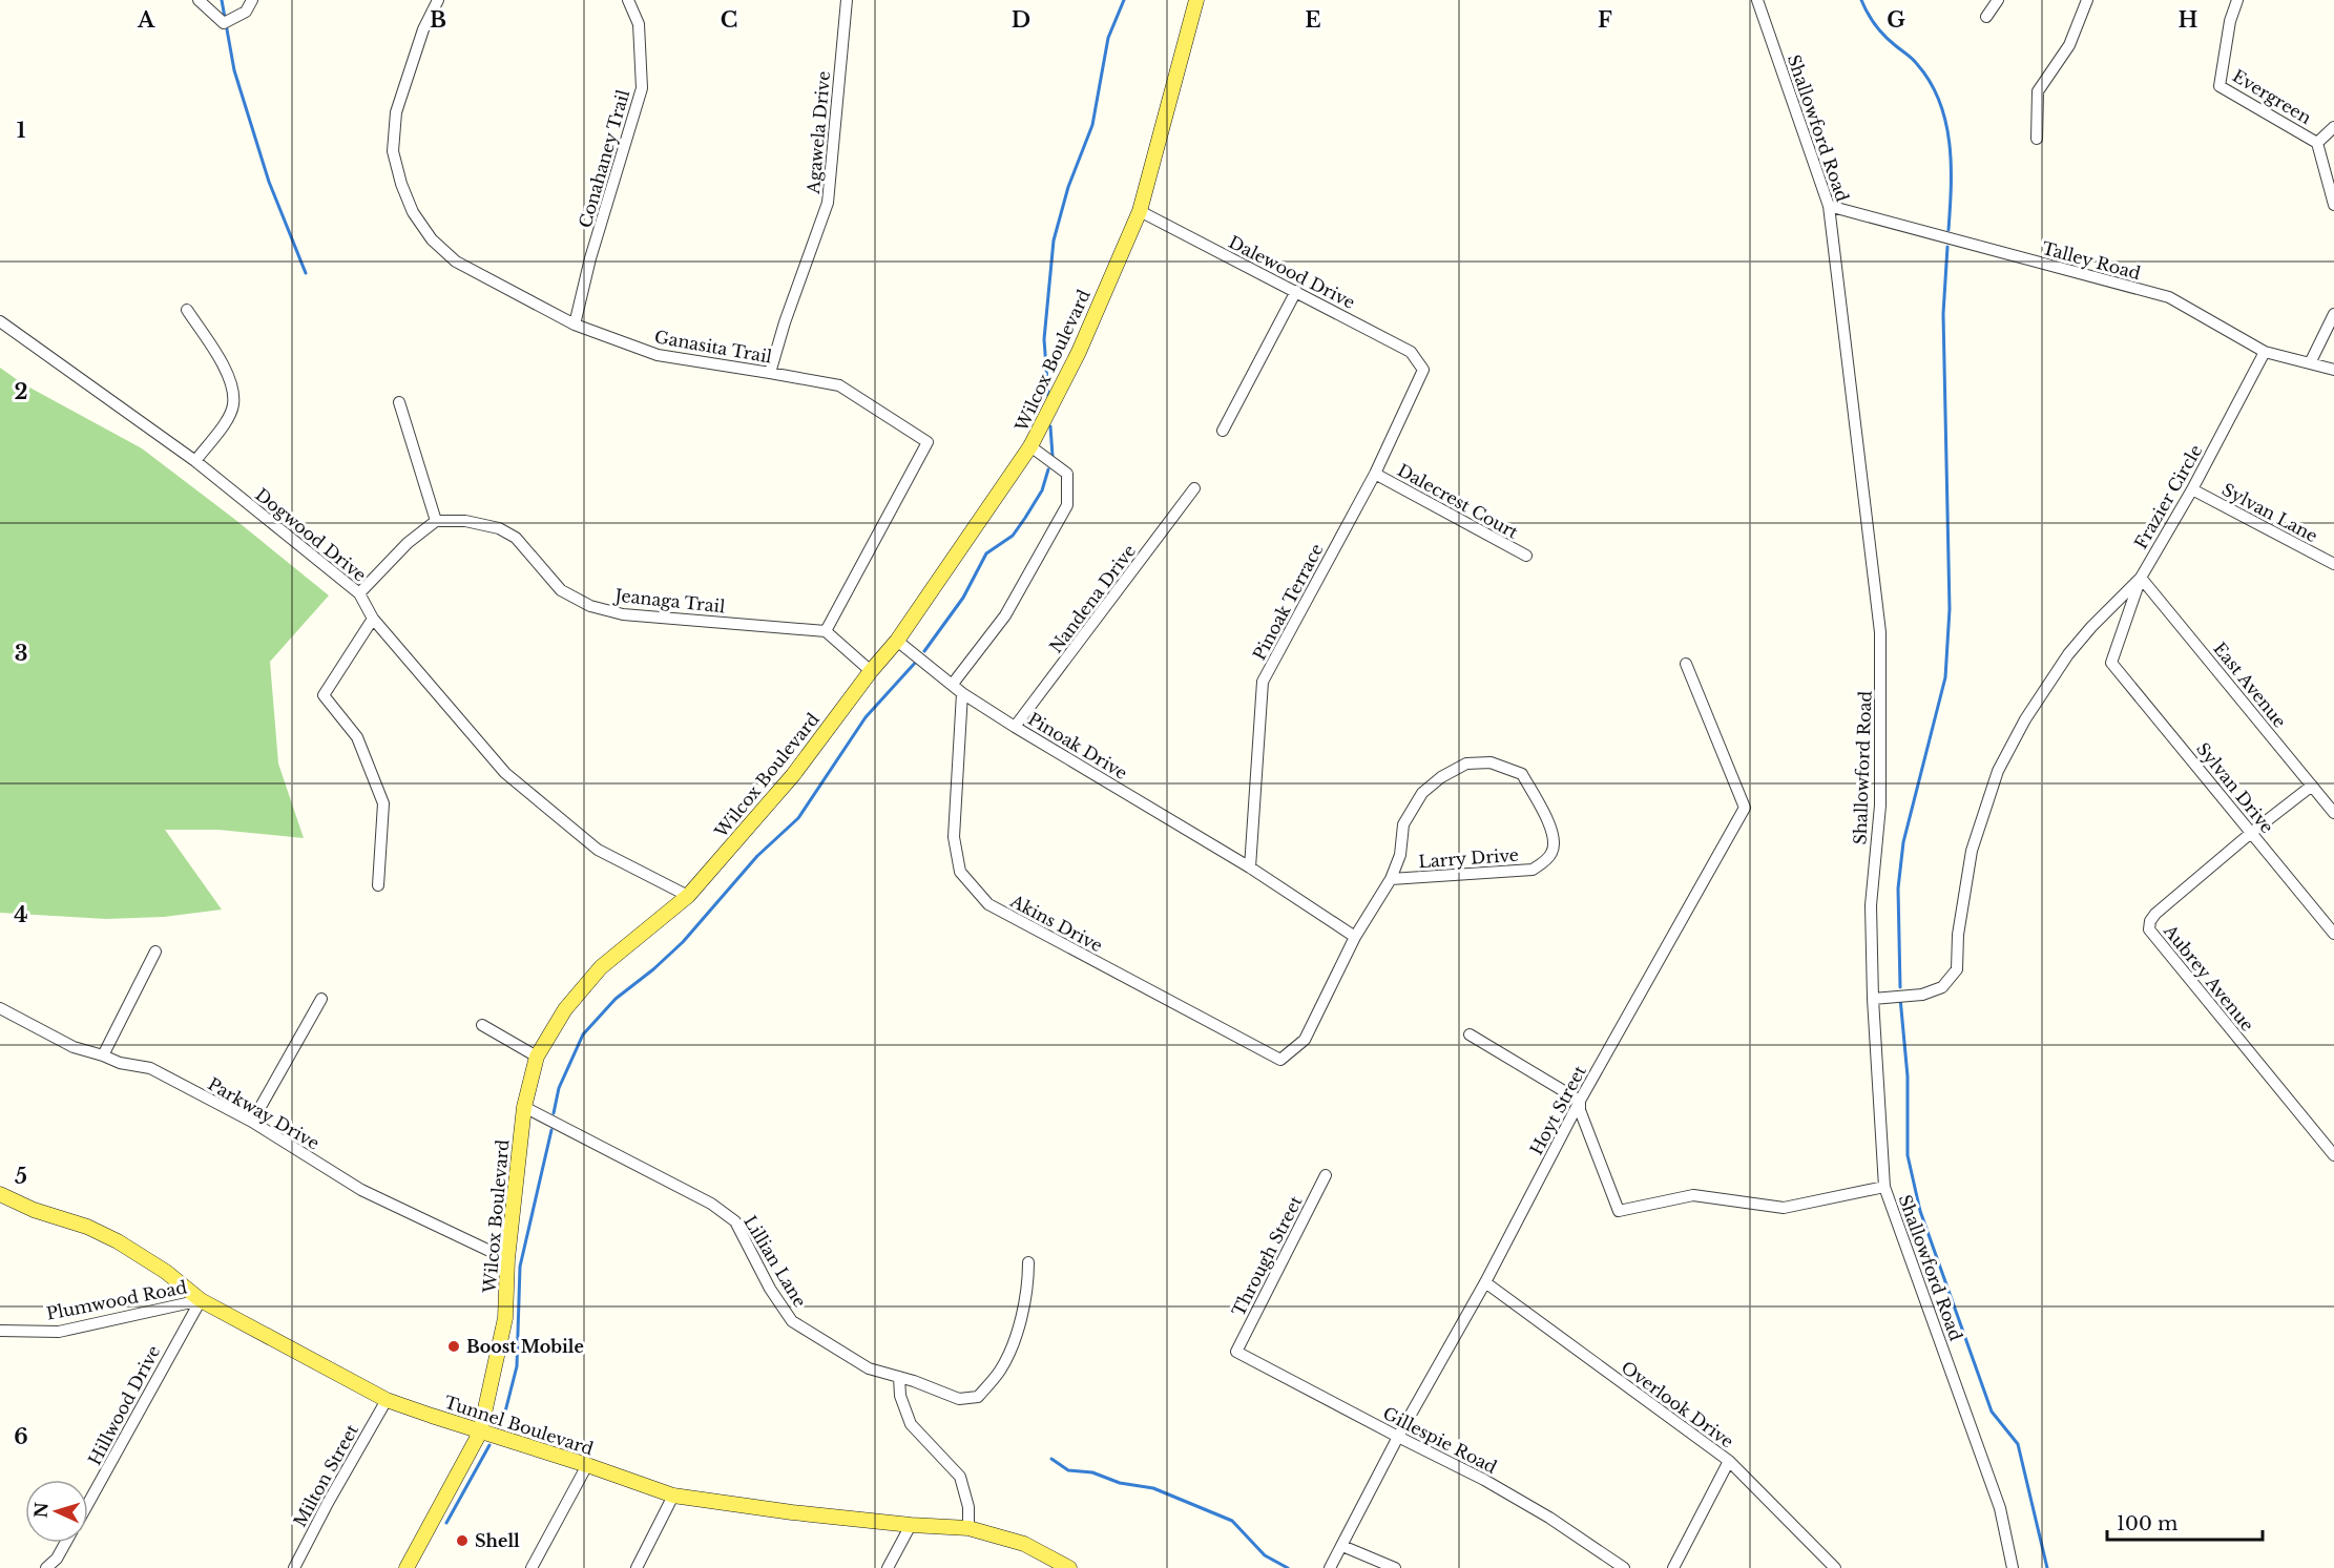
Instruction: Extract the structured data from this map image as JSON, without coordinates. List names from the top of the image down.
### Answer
{
  "streets": {
    "main road": ["Wilcox Boulevard", "Tunnel Boulevard"],
    "street": [
      "Evergreen",
      "Shallowford Road",
      "Agawela Drive",
      "Conahaney Trail",
      "Talley Road",
      "Dalewood Drive",
      "Ganasita Trail",
      "Frazier Circle",
      "Dalecrest Court",
      "Sylvan Lane",
      "Dogwood Drive",
      "Nandena Drive",
      "Jeanaga Trail",
      "Pinoak Terrace",
      "East Avenue",
      "Pinoak Drive",
      "Sylvan Drive",
      "Larry Drive",
      "Akins Drive",
      "Aubrey Avenue",
      "Hoyt Street",
      "Parkway Drive",
      "Through Street",
      "Lillian Lane",
      "Plumwood Road",
      "Overlook Drive",
      "Hillwood Drive",
      "Gillespie Road",
      "Milton Street"
    ]
  },
  "crossings": [
    ["Shallowford Road", "Talley Road"],
    ["Agawela Drive", "Ganasita Trail"],
    ["Conahaney Trail", "Ganasita Trail"],
    ["Talley Road", "Frazier Circle"],
    ["Dalewood Drive", "Wilcox Boulevard"],
    ["Dalewood Drive", "Pinoak Terrace"],
    ["Ganasita Trail", "Jeanaga Trail"],
    ["Wilcox Boulevard", "Dogwood Drive"],
    ["Wilcox Boulevard", "Pinoak Drive"],
    ["Wilcox Boulevard", "Parkway Drive"],
    ["Wilcox Boulevard", "Lillian Lane"],
    ["Wilcox Boulevard", "Tunnel Boulevard"],
    ["Frazier Circle", "Sylvan Lane"],
    ["Frazier Circle", "East Avenue"],
    ["Frazier Circle", "Sylvan Drive"],
    ["Dalecrest Court", "Pinoak Terrace"],
    ["Nandena Drive", "Pinoak Drive"],
    ["Pinoak Terrace", "Pinoak Drive"],
    ["Pinoak Drive", "Larry Drive"],
    ["Pinoak Drive", "Akins Drive"],
    ["Sylvan Drive", "Aubrey Avenue"],
    ["Larry Drive", "Akins Drive"],
    ["Hoyt Street", "Overlook Drive"],
    ["Hoyt Street", "Gillespie Road"],
    ["Through Street", "Gillespie Road"],
    ["Plumwood Road", "Hillwood Drive"],
    ["Plumwood Road", "Tunnel Boulevard"],
    ["Hillwood Drive", "Tunnel Boulevard"],
    ["Tunnel Boulevard", "Milton Street"]
  ],
  "places": ["Boost Mobile", "Shell"],
  "scale_bar": "100 m",
  "north": "left",
  "grid": {
    "columns": [
      "A",
      "B",
      "C",
      "D",
      "E",
      "F",
      "G",
      "H"
    ],
    "rows": [
      "1",
      "2",
      "3",
      "4",
      "5",
      "6"
    ]
  }
}
